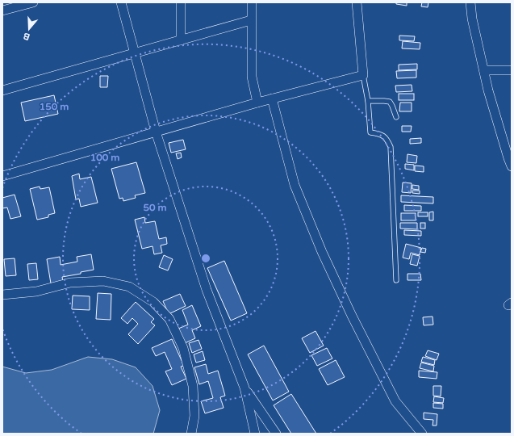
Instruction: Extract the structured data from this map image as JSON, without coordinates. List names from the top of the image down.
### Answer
{
  "north": "bottom",
  "rings": ["150 m", "100 m", "50 m"]
}
